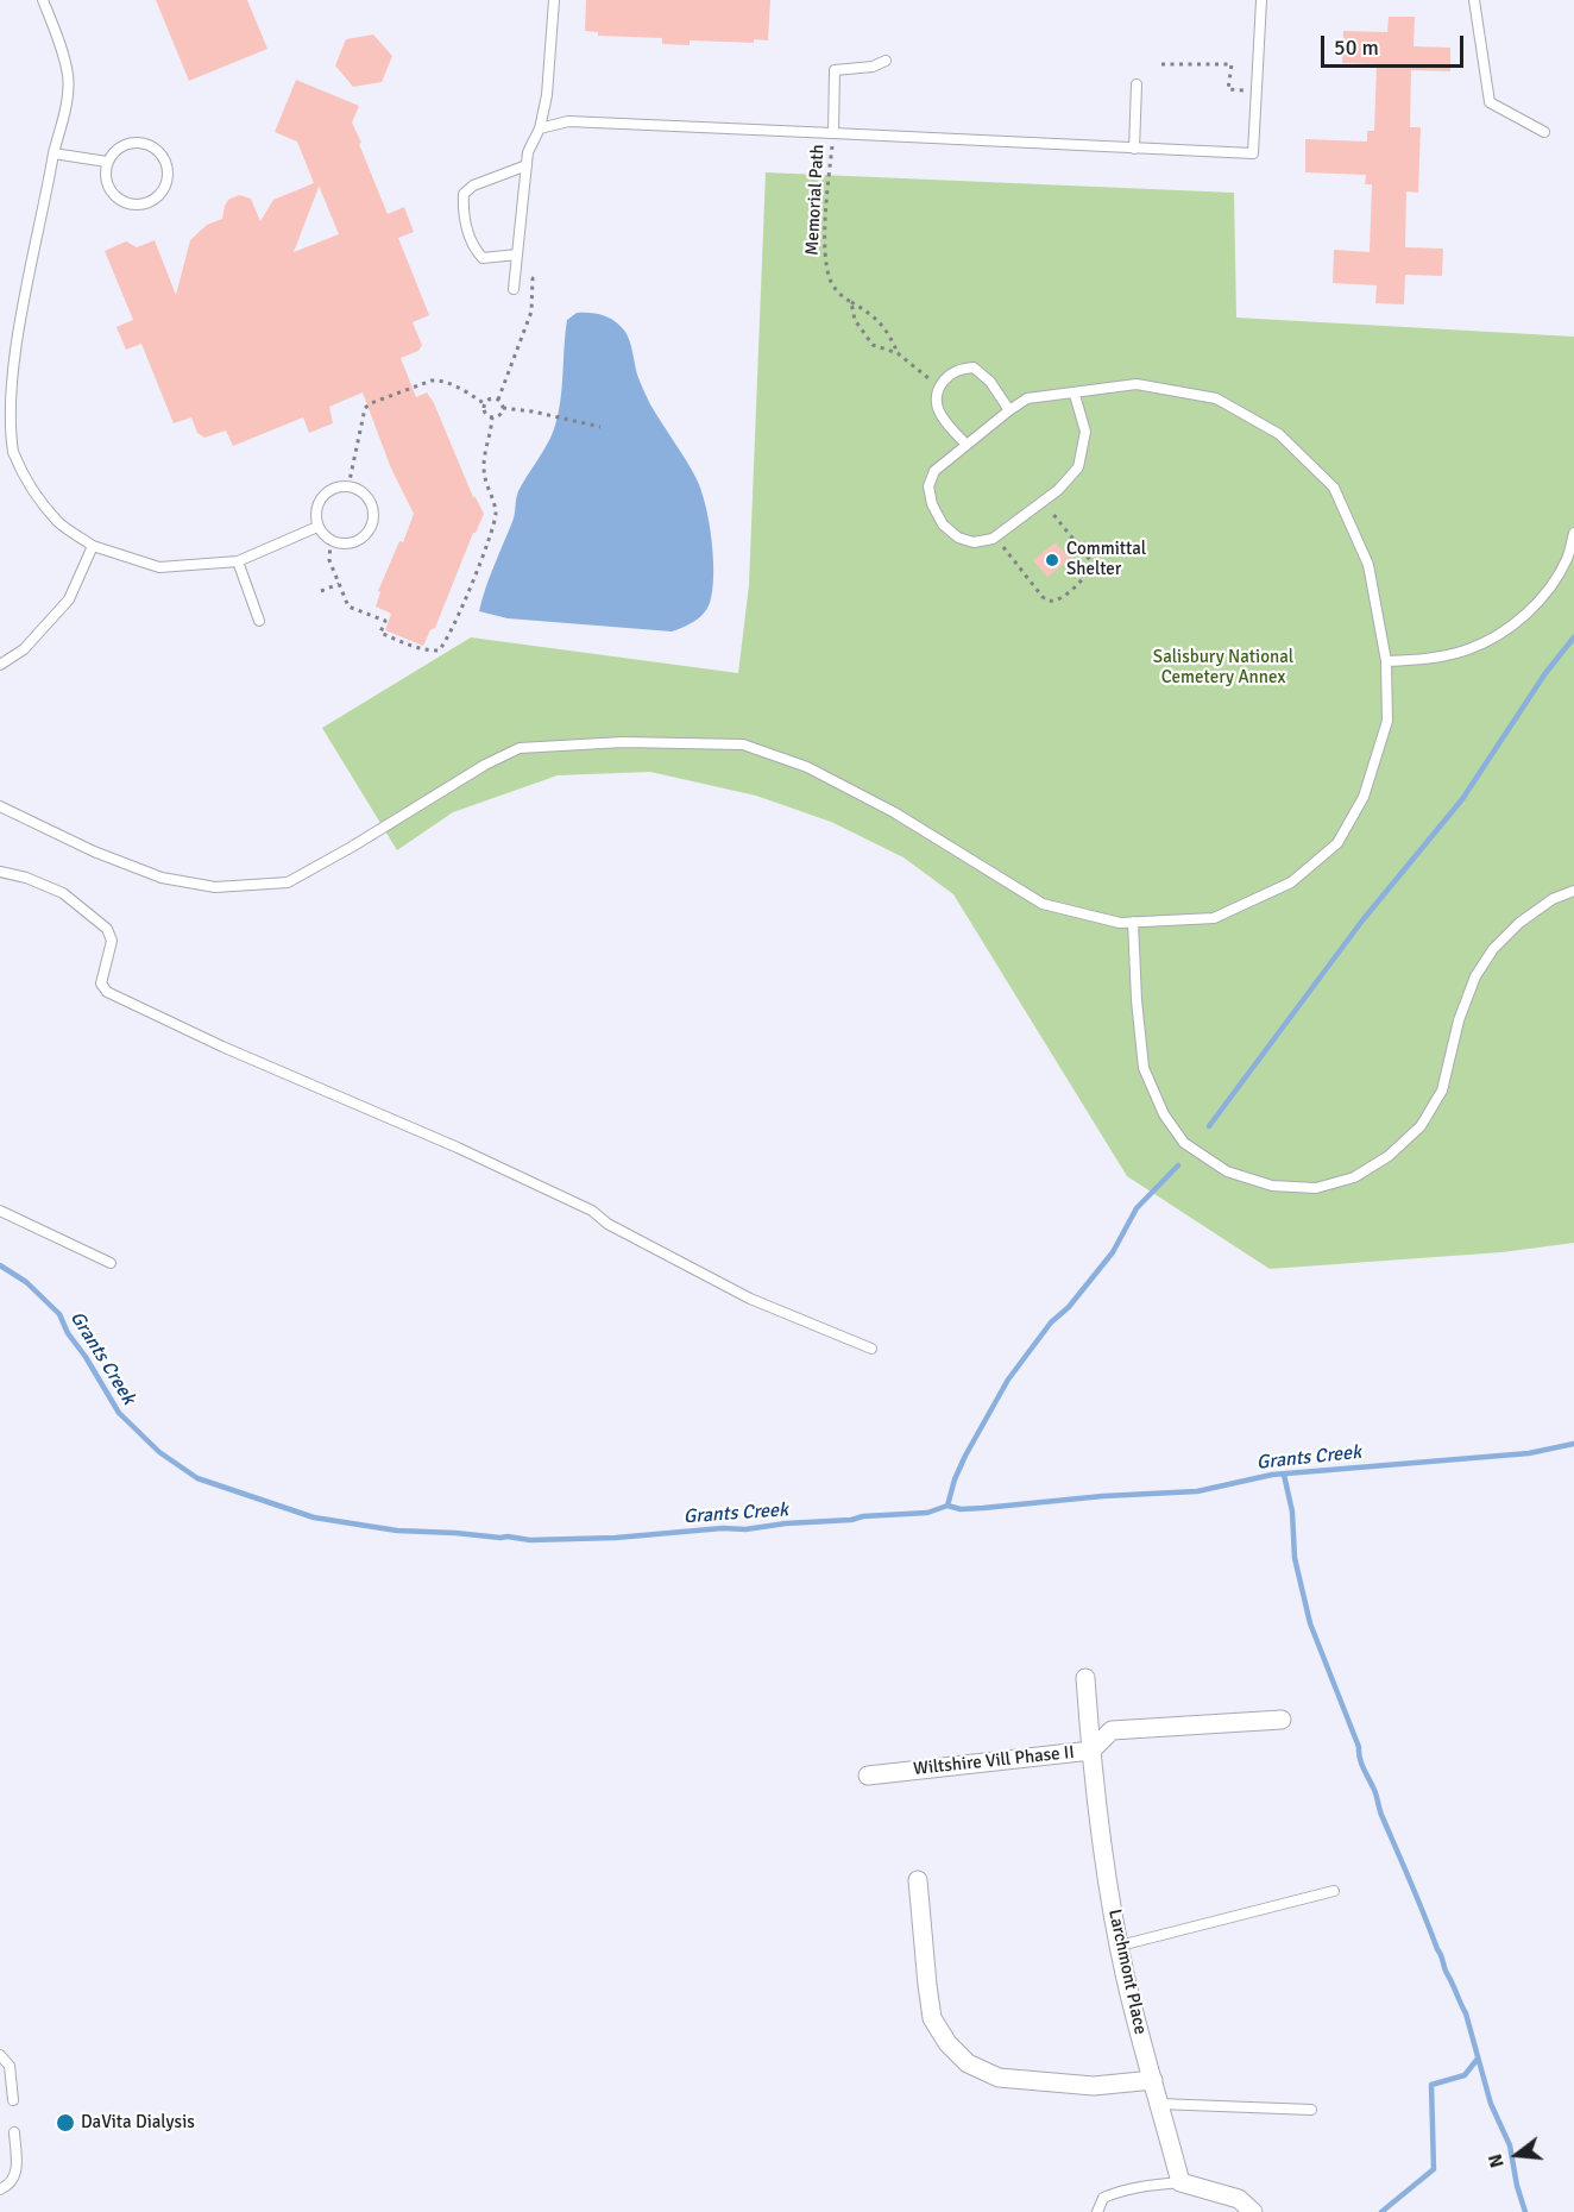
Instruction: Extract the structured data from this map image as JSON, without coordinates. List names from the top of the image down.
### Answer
{
  "streets": {
    "street": ["Wiltshire Vill Phase II", "Larchmont Place"],
    "path": ["Memorial Path"]
  },
  "crossings": [
    ["Wiltshire Vill Phase II", "Larchmont Place"]
  ],
  "water": ["Grants Creek"],
  "parks": ["Salisbury National Cemetery Annex"],
  "places": ["Committal Shelter", "DaVita Dialysis"],
  "scale_bar": "50 m",
  "north": "left"
}
